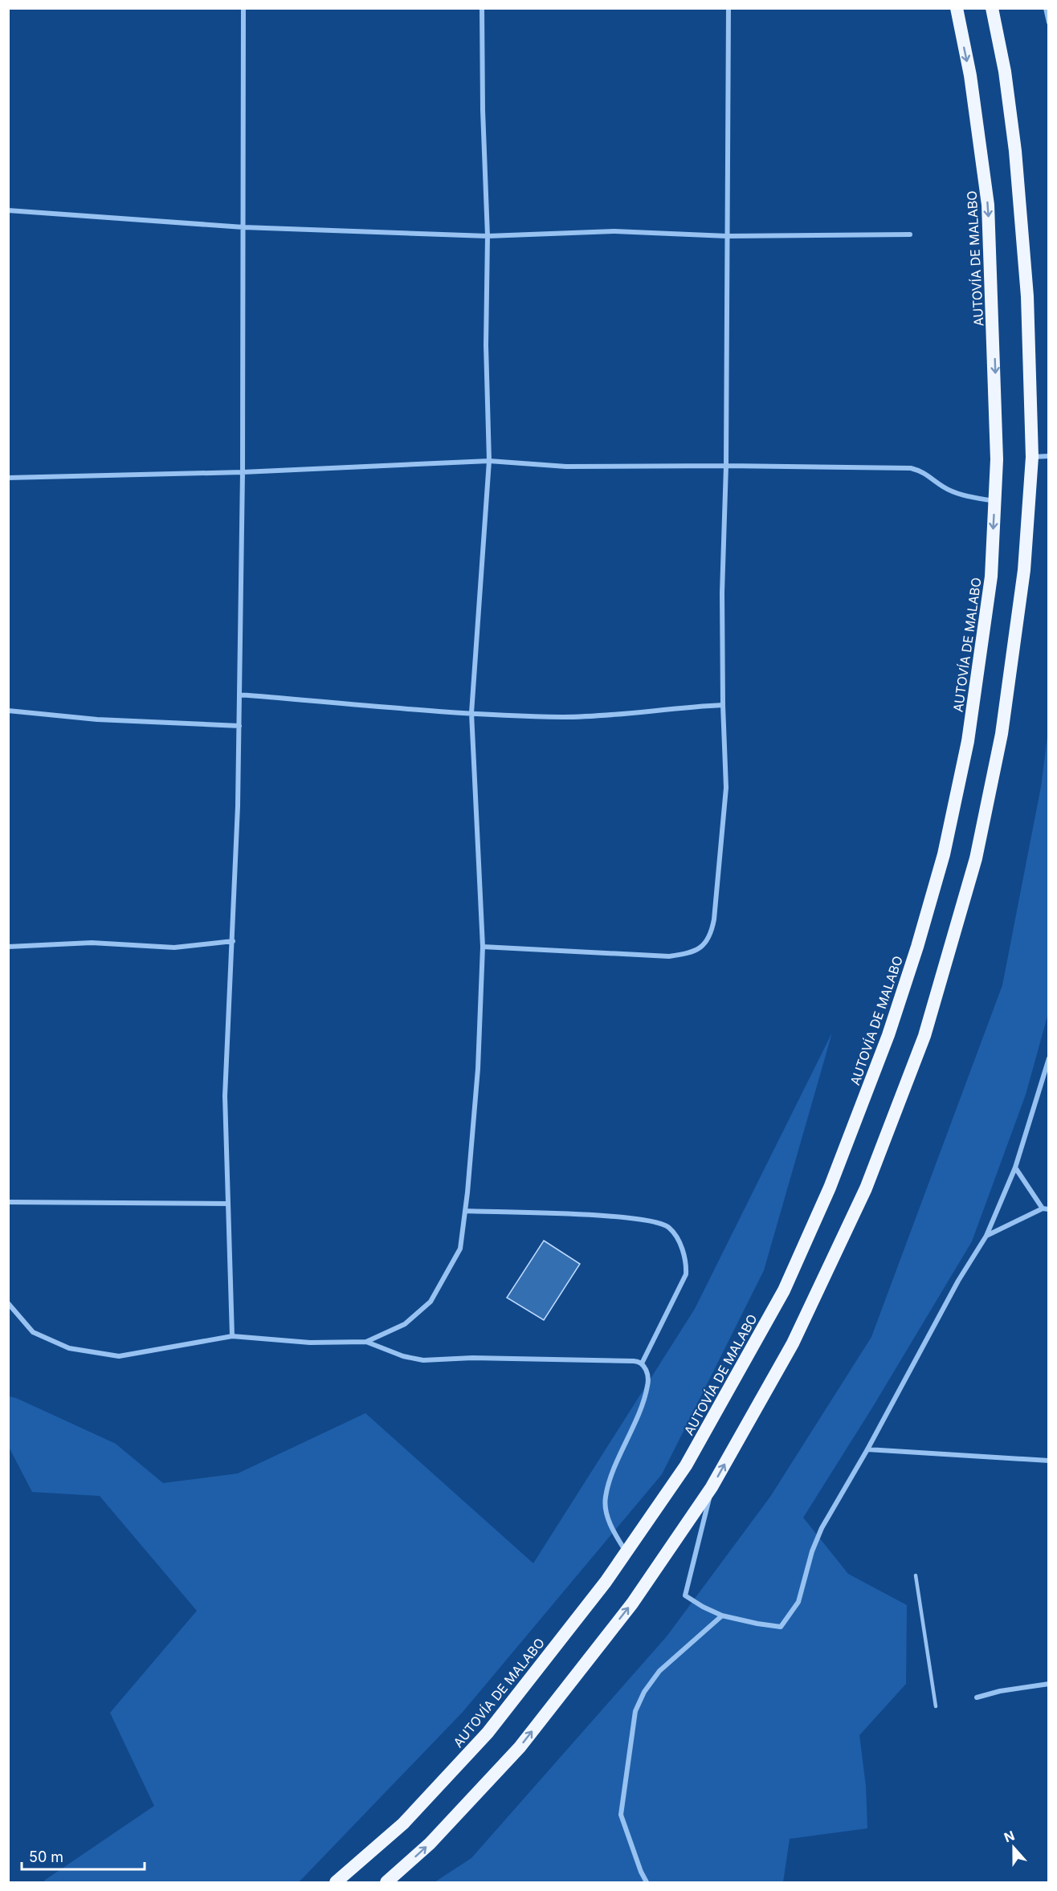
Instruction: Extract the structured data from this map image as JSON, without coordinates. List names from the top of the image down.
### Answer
{
  "streets": {
    "highway": ["AUTOVÍA DE MALABO"]
  },
  "scale_bar": "50 m",
  "north": "top"
}
